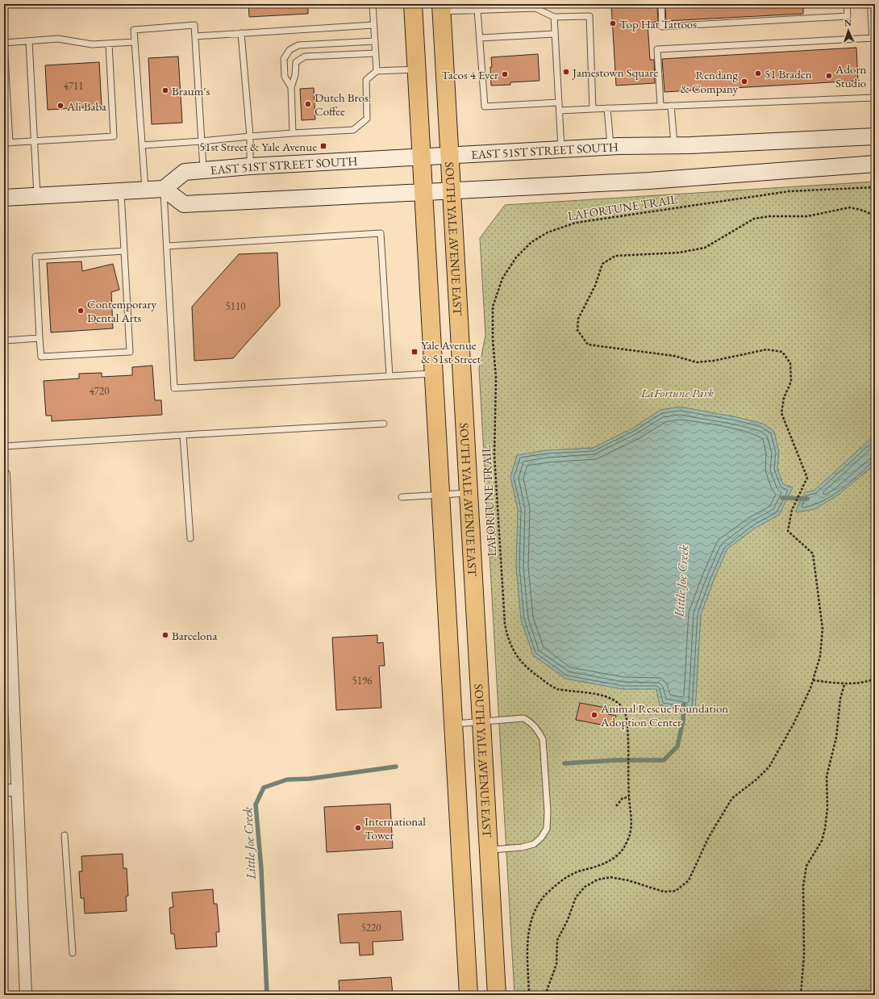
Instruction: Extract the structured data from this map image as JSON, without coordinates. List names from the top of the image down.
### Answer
{
  "streets": {
    "main road": ["EAST 51ST STREET SOUTH", "SOUTH YALE AVENUE EAST"],
    "path": ["LAFORTUNE TRAIL"]
  },
  "crossings": [
    ["EAST 51ST STREET SOUTH", "SOUTH YALE AVENUE EAST"]
  ],
  "water": ["Little Joe Creek"],
  "parks": ["LaFortune Park"],
  "places": {
    "other": [
      "Top Hat Tattoos",
      "Jamestown Square",
      "51 Braden",
      "Tacos 4 Ever",
      "Adorn Studio",
      "Rendang & Company",
      "Braum's",
      "Dutch Bros. Coffee",
      "Ali Baba",
      "Contemporary Dental Arts",
      "Barcelona",
      "Animal Rescue Foundation Adoption Center",
      "International Tower"
    ],
    "transit": ["51st Street & Yale Avenue", "Yale Avenue & 51st Street"]
  },
  "house_numbers": [
    "4711",
    "5110",
    "4720",
    "5196",
    "5220"
  ],
  "north": "top"
}
